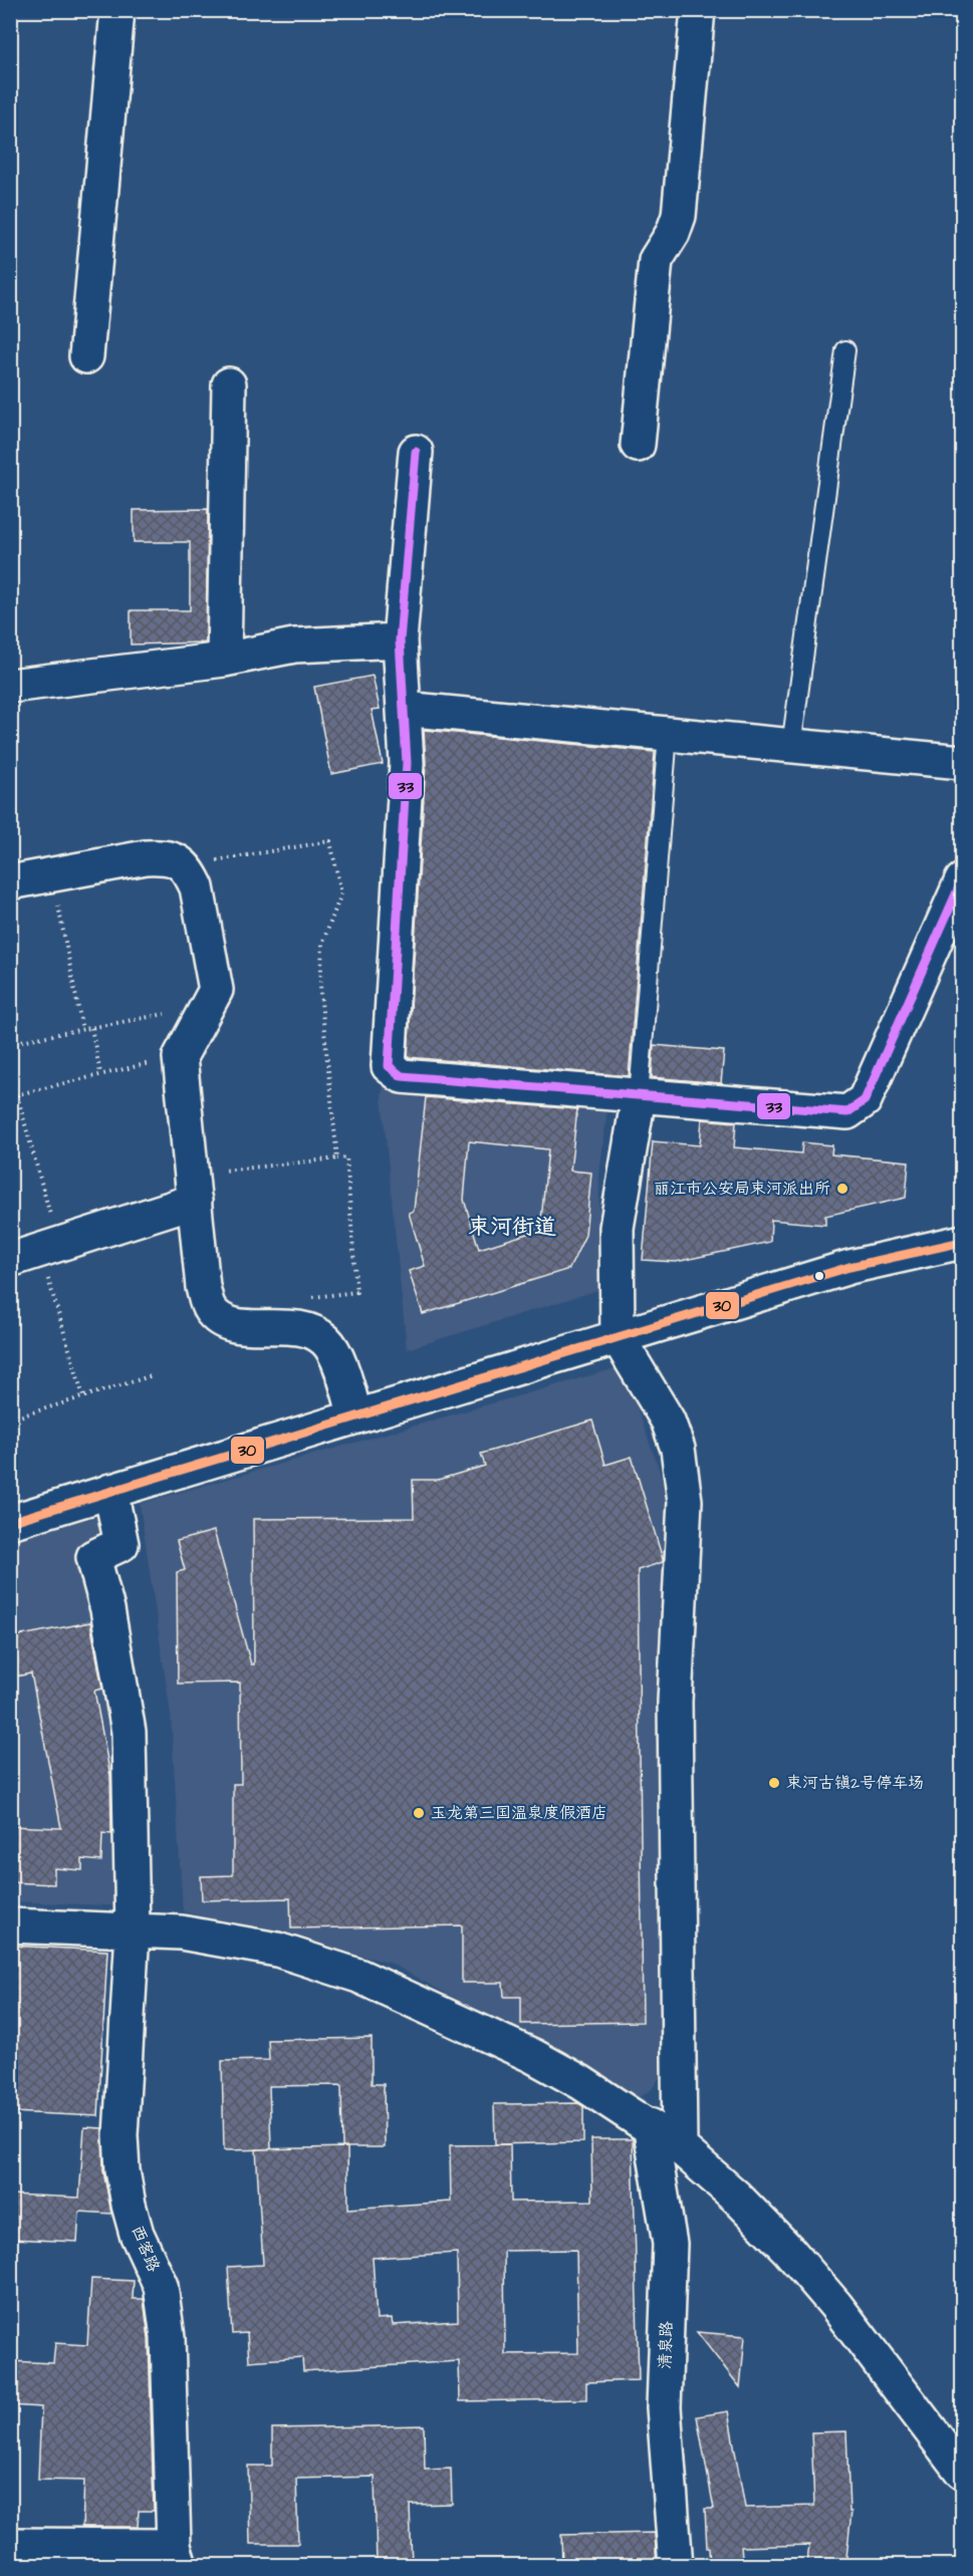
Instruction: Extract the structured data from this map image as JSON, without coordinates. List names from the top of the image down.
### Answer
{
  "streets": {
    "street": ["西客路", "清泉路"]
  },
  "districts": ["束河街道"],
  "places": ["丽江市公安局束河派出所", "束河古镇2号停车场", "玉龙第三国温泉度假酒店"],
  "lines": ["transit line 33", "transit line 30"]
}
